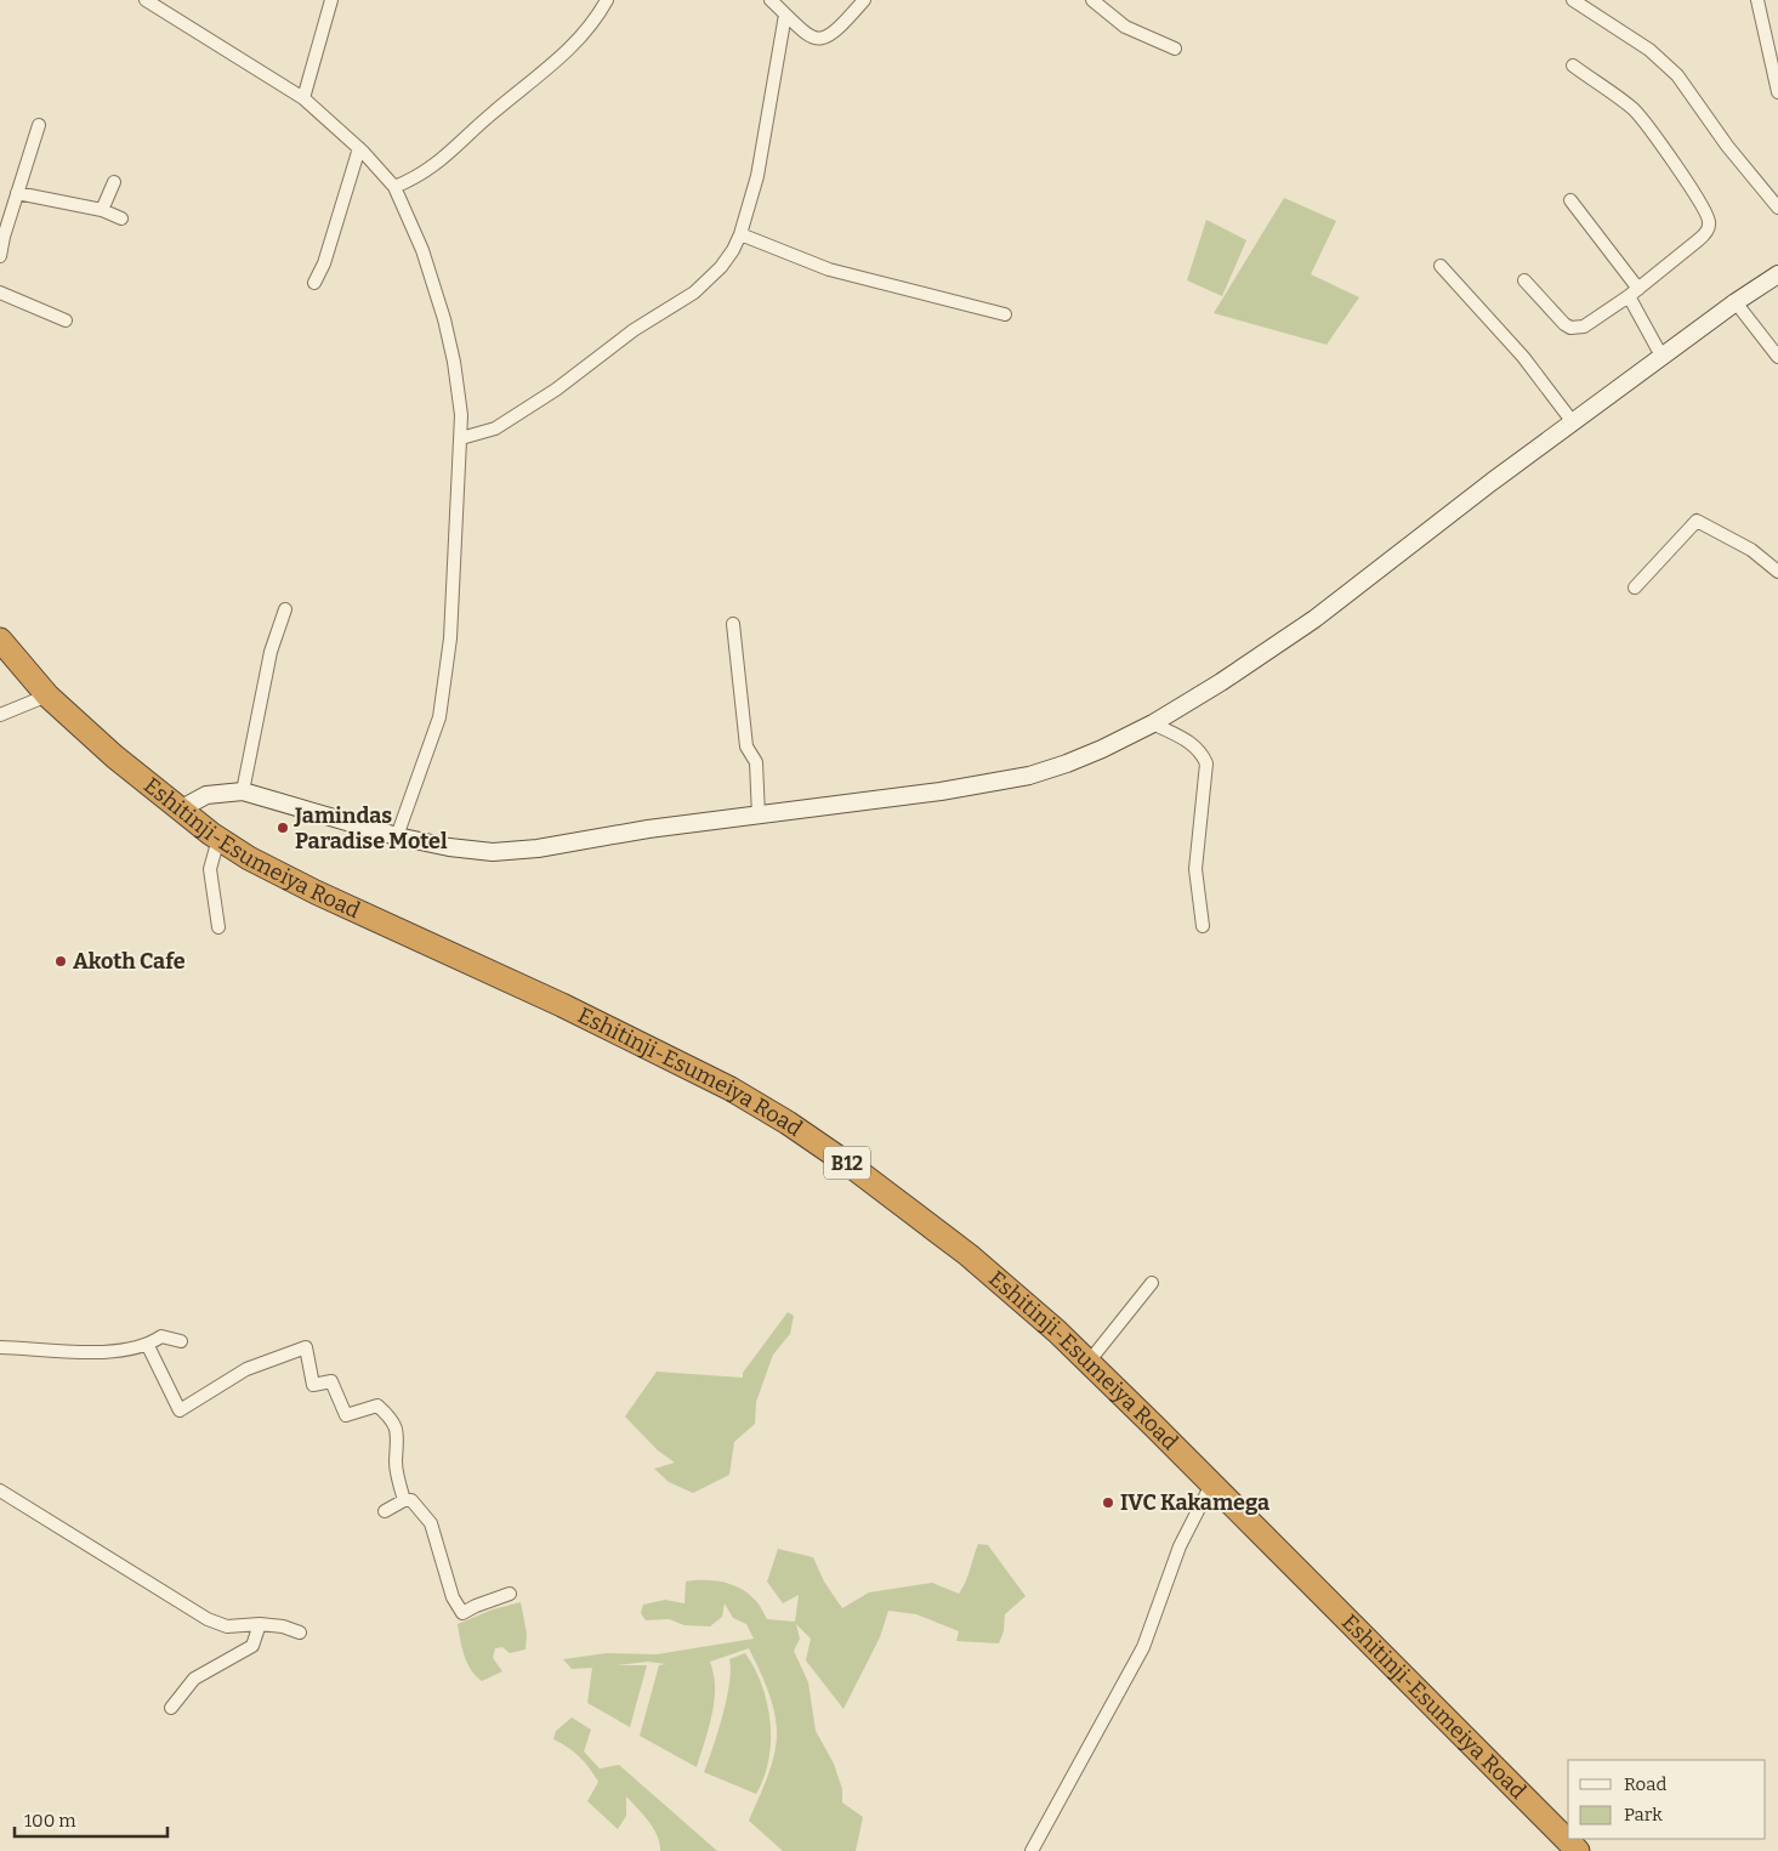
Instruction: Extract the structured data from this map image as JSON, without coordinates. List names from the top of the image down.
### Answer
{
  "streets": {
    "highway": ["Eshitinji-Esumeiya Road", "B12"]
  },
  "places": ["Jamindas Paradise Motel", "Akoth Cafe", "IVC Kakamega"],
  "legend": ["Road", "Park"],
  "scale_bar": "100 m"
}
